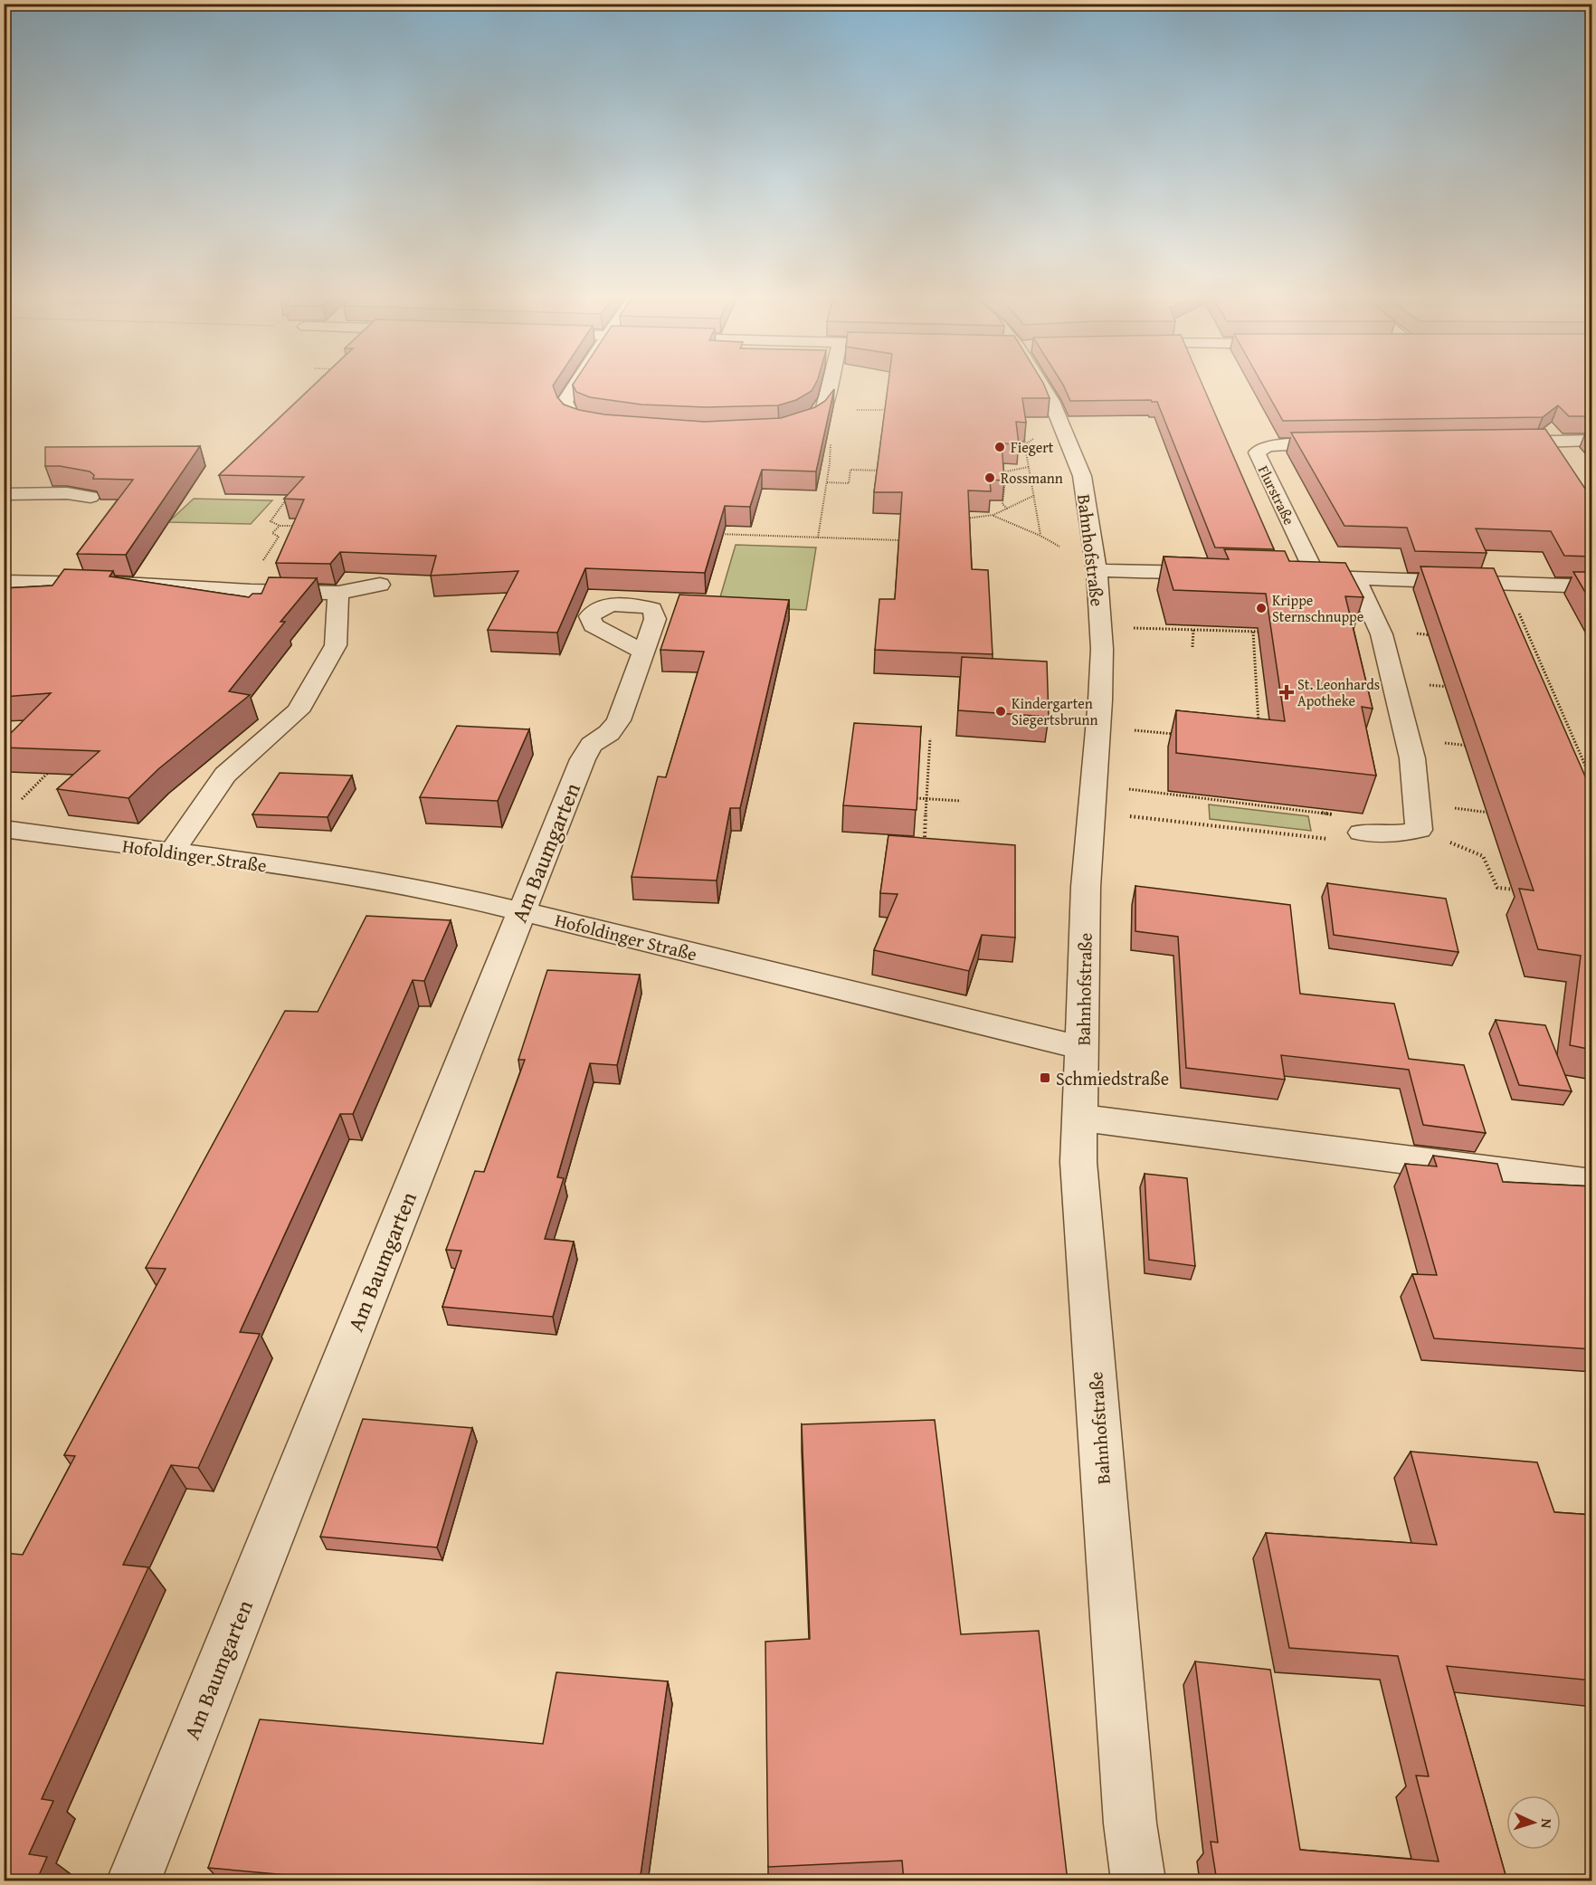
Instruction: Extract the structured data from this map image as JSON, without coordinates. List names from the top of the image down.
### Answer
{
  "streets": {
    "street": [
      "Flurstraße",
      "Bahnhofstraße",
      "Am Baumgarten",
      "Hofoldinger Straße"
    ]
  },
  "crossings": [
    ["Bahnhofstraße", "Hofoldinger Straße"],
    ["Am Baumgarten", "Hofoldinger Straße"]
  ],
  "places": {
    "other": [
      "Fiegert",
      "Rossmann",
      "Krippe Sternschnuppe",
      "Kindergarten Siegertsbrunn"
    ],
    "health": ["St. Leonhards Apotheke"],
    "transit": ["Schmiedstraße"]
  },
  "north": "right"
}
